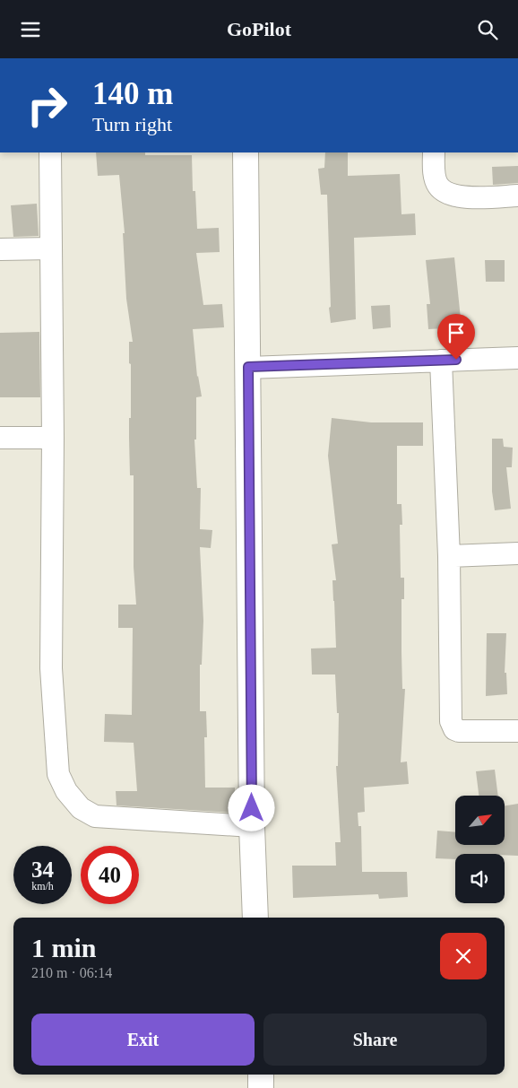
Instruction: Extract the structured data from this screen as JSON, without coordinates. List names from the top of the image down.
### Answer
{
  "north": "top right",
  "page": {
    "header": "GoPilot",
    "turn": ["140 m", "Turn right"],
    "speed": "34 km/h",
    "limit": "40",
    "heading": ["1 min", "210 m · 06:14"],
    "buttons": ["Exit", "Share"]
  }
}
